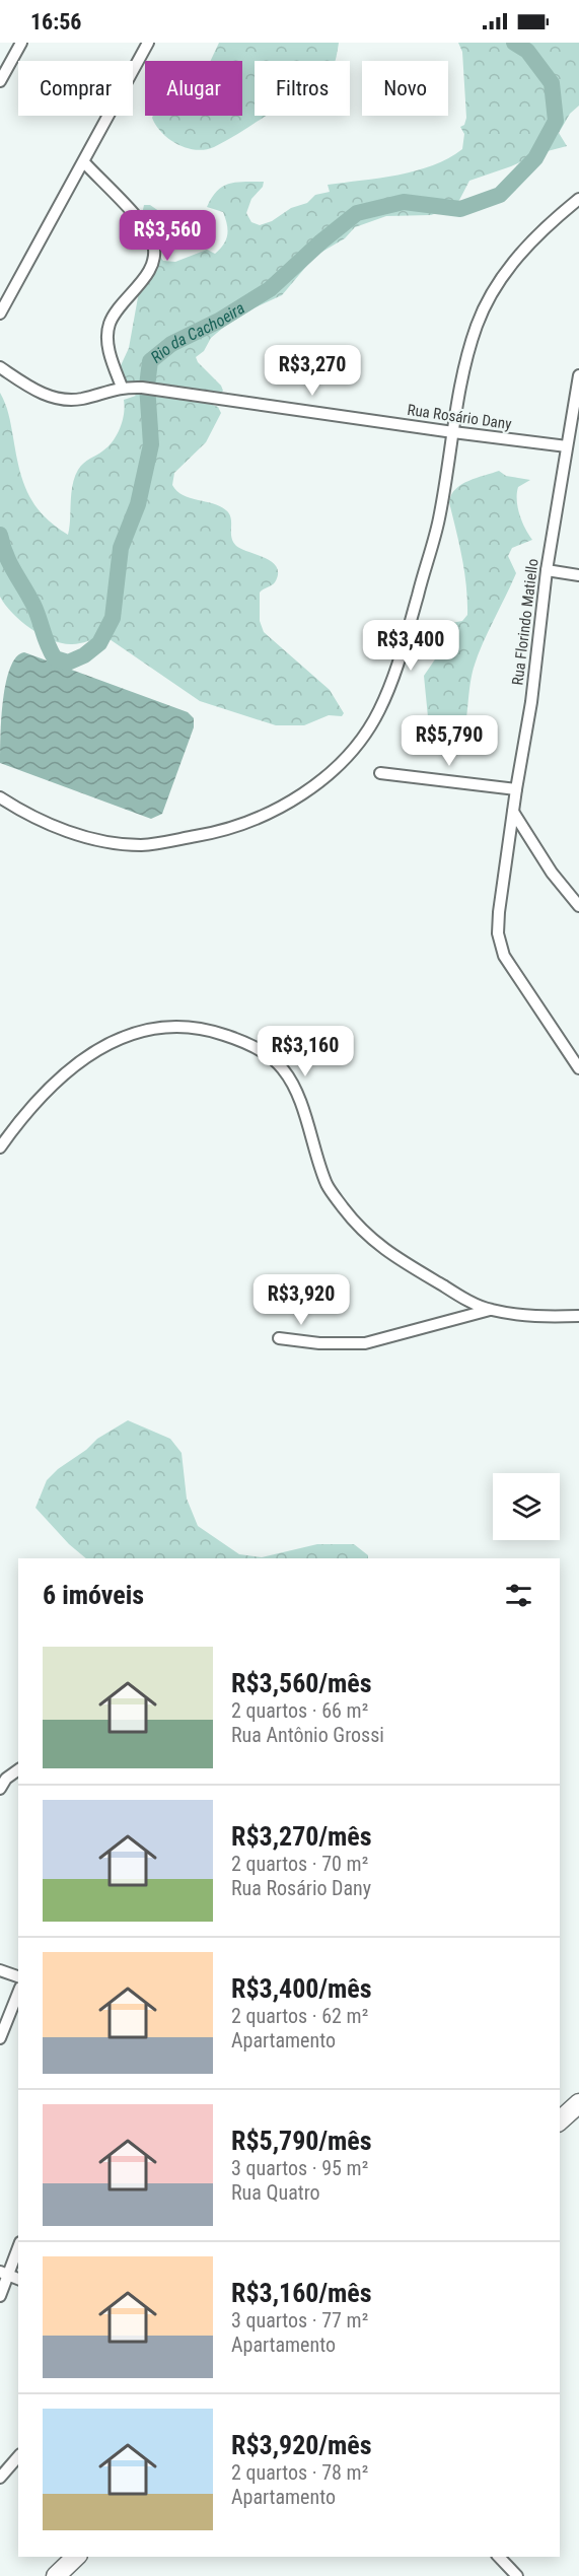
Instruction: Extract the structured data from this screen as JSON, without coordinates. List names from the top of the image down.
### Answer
{
  "streets": {
    "street": ["Rua Rosário Dany", "Rua Florindo Matiello"]
  },
  "crossings": [
    ["Rua Rosário Dany", "Rua Florindo Matiello"]
  ],
  "water": ["Rio da Cachoeira"],
  "page": {
    "status": "16:56",
    "chip": [
      "Comprar",
      "Alugar",
      "Filtros",
      "Novo"
    ],
    "price": [
      "R$3,560",
      "R$3,270",
      "R$3,400",
      "R$5,790",
      "R$3,160",
      "R$3,920"
    ],
    "heading": "6 imóveis",
    "list": [
      {
        "name": "R$3,560/mês",
        "note": "2 quartos · 66 m² · Rua Antônio Grossi"
      },
      {
        "name": "R$3,270/mês",
        "note": "2 quartos · 70 m² · Rua Rosário Dany"
      },
      {
        "name": "R$3,400/mês",
        "note": "2 quartos · 62 m² · Apartamento"
      },
      {
        "name": "R$5,790/mês",
        "note": "3 quartos · 95 m² · Rua Quatro"
      },
      {
        "name": "R$3,160/mês",
        "note": "3 quartos · 77 m² · Apartamento"
      },
      {
        "name": "R$3,920/mês",
        "note": "2 quartos · 78 m² · Apartamento"
      }
    ]
  }
}
